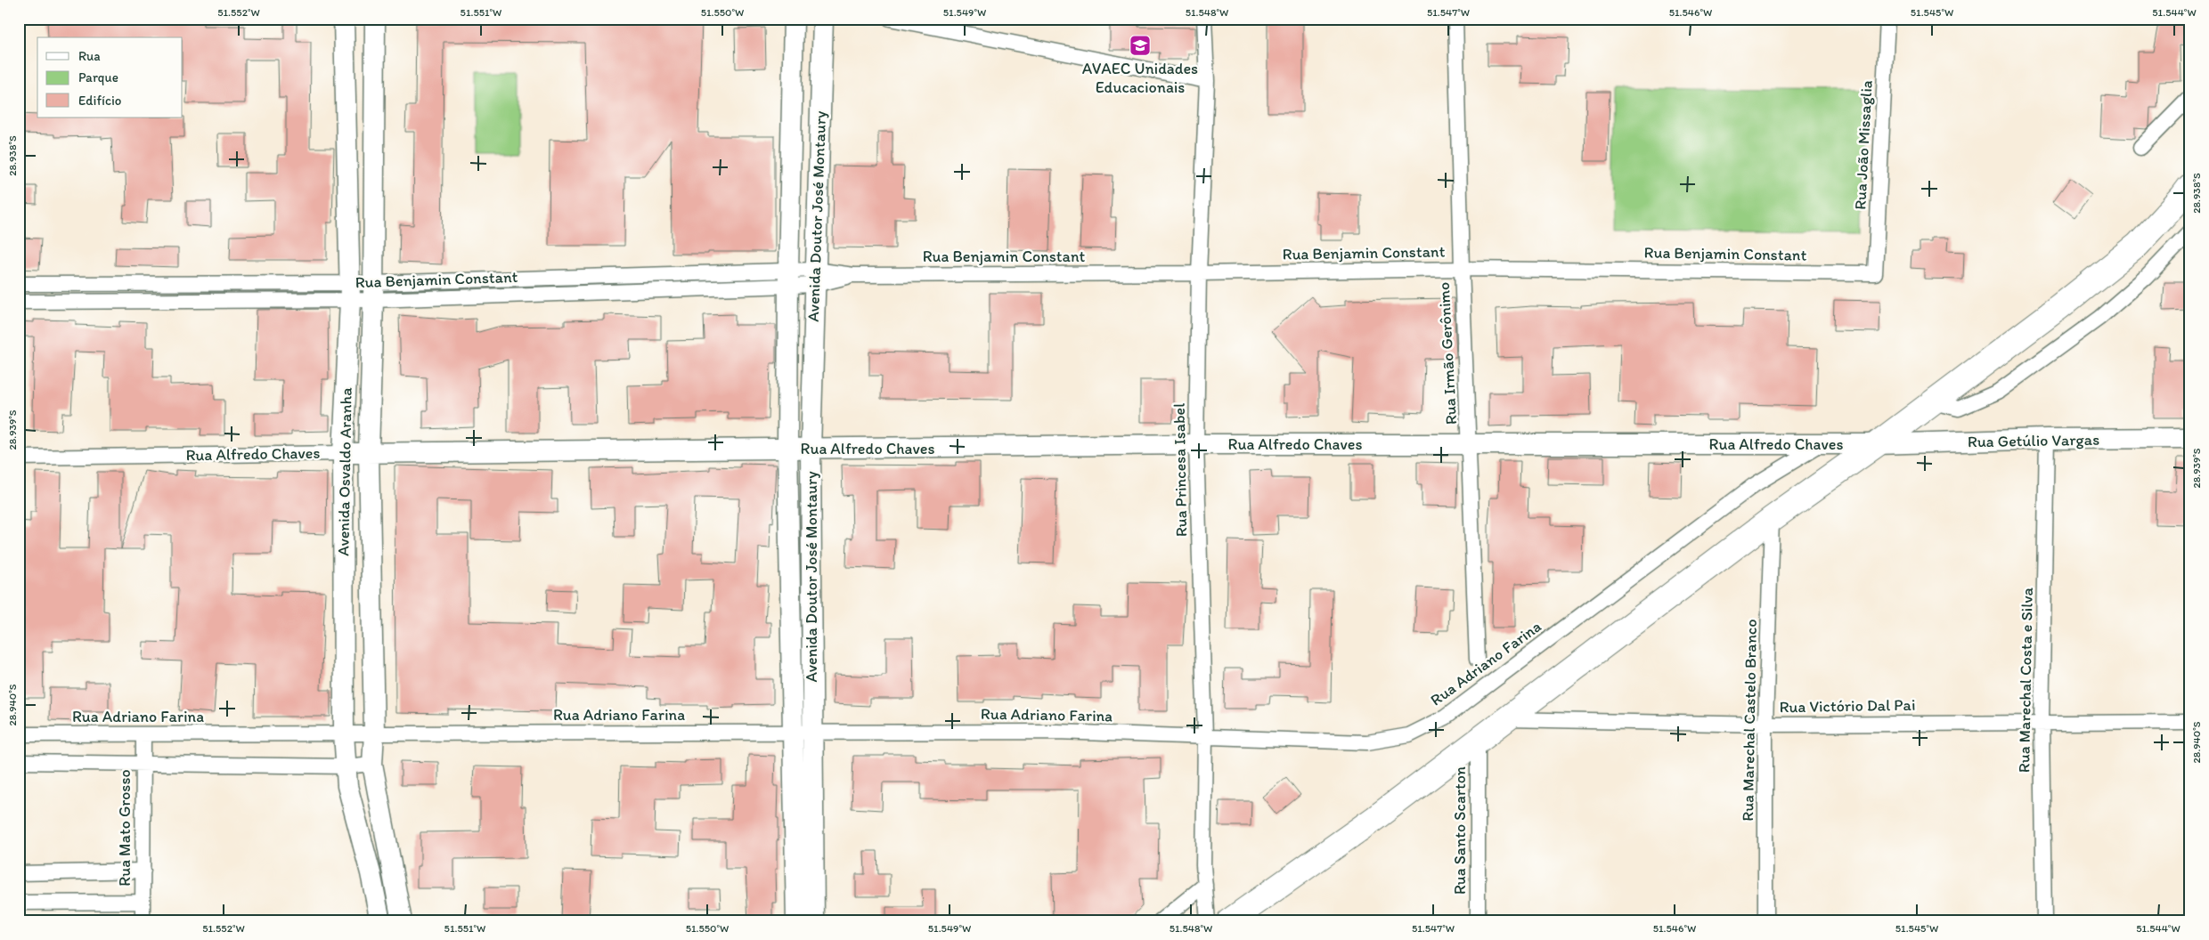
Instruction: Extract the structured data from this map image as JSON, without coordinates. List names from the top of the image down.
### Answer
{
  "streets": {
    "street": [
      "Rua João Missaglia",
      "Avenida Doutor José Montaury",
      "Rua Benjamin Constant",
      "Rua Irmão Gerônimo",
      "Rua Getúlio Vargas",
      "Rua Alfredo Chaves",
      "Rua Princesa Isabel",
      "Avenida Osvaldo Aranha",
      "Rua Adriano Farina",
      "Rua Marechal Costa e Silva",
      "Rua Victório Dal Pai",
      "Rua Marechal Castelo Branco",
      "Rua Mato Grosso",
      "Rua Santo Scarton"
    ]
  },
  "crossings": [
    ["Rua João Missaglia", "Rua Benjamin Constant"],
    ["Avenida Doutor José Montaury", "Rua Benjamin Constant"],
    ["Avenida Doutor José Montaury", "Rua Alfredo Chaves"],
    ["Avenida Doutor José Montaury", "Rua Adriano Farina"],
    ["Rua Benjamin Constant", "Rua Irmão Gerônimo"],
    ["Rua Benjamin Constant", "Rua Princesa Isabel"],
    ["Rua Benjamin Constant", "Avenida Osvaldo Aranha"],
    ["Rua Irmão Gerônimo", "Rua Alfredo Chaves"],
    ["Rua Getúlio Vargas", "Rua Alfredo Chaves"],
    ["Rua Getúlio Vargas", "Rua Marechal Costa e Silva"],
    ["Rua Alfredo Chaves", "Rua Princesa Isabel"],
    ["Rua Alfredo Chaves", "Avenida Osvaldo Aranha"],
    ["Rua Alfredo Chaves", "Rua Adriano Farina"],
    ["Rua Princesa Isabel", "Rua Adriano Farina"],
    ["Avenida Osvaldo Aranha", "Rua Adriano Farina"],
    ["Rua Adriano Farina", "Rua Mato Grosso"],
    ["Rua Marechal Costa e Silva", "Rua Victório Dal Pai"],
    ["Rua Victório Dal Pai", "Rua Marechal Castelo Branco"]
  ],
  "places": {
    "school or university": ["AVAEC Unidades Educacionais"]
  },
  "legend": ["Rua", "Parque", "Edifício"],
  "coordinates": [
    "51.552°W",
    "51.551°W",
    "51.550°W",
    "51.549°W",
    "51.548°W",
    "51.547°W",
    "51.546°W",
    "51.545°W",
    "51.544°W",
    "28.938°S",
    "28.939°S",
    "28.940°S"
  ]
}
